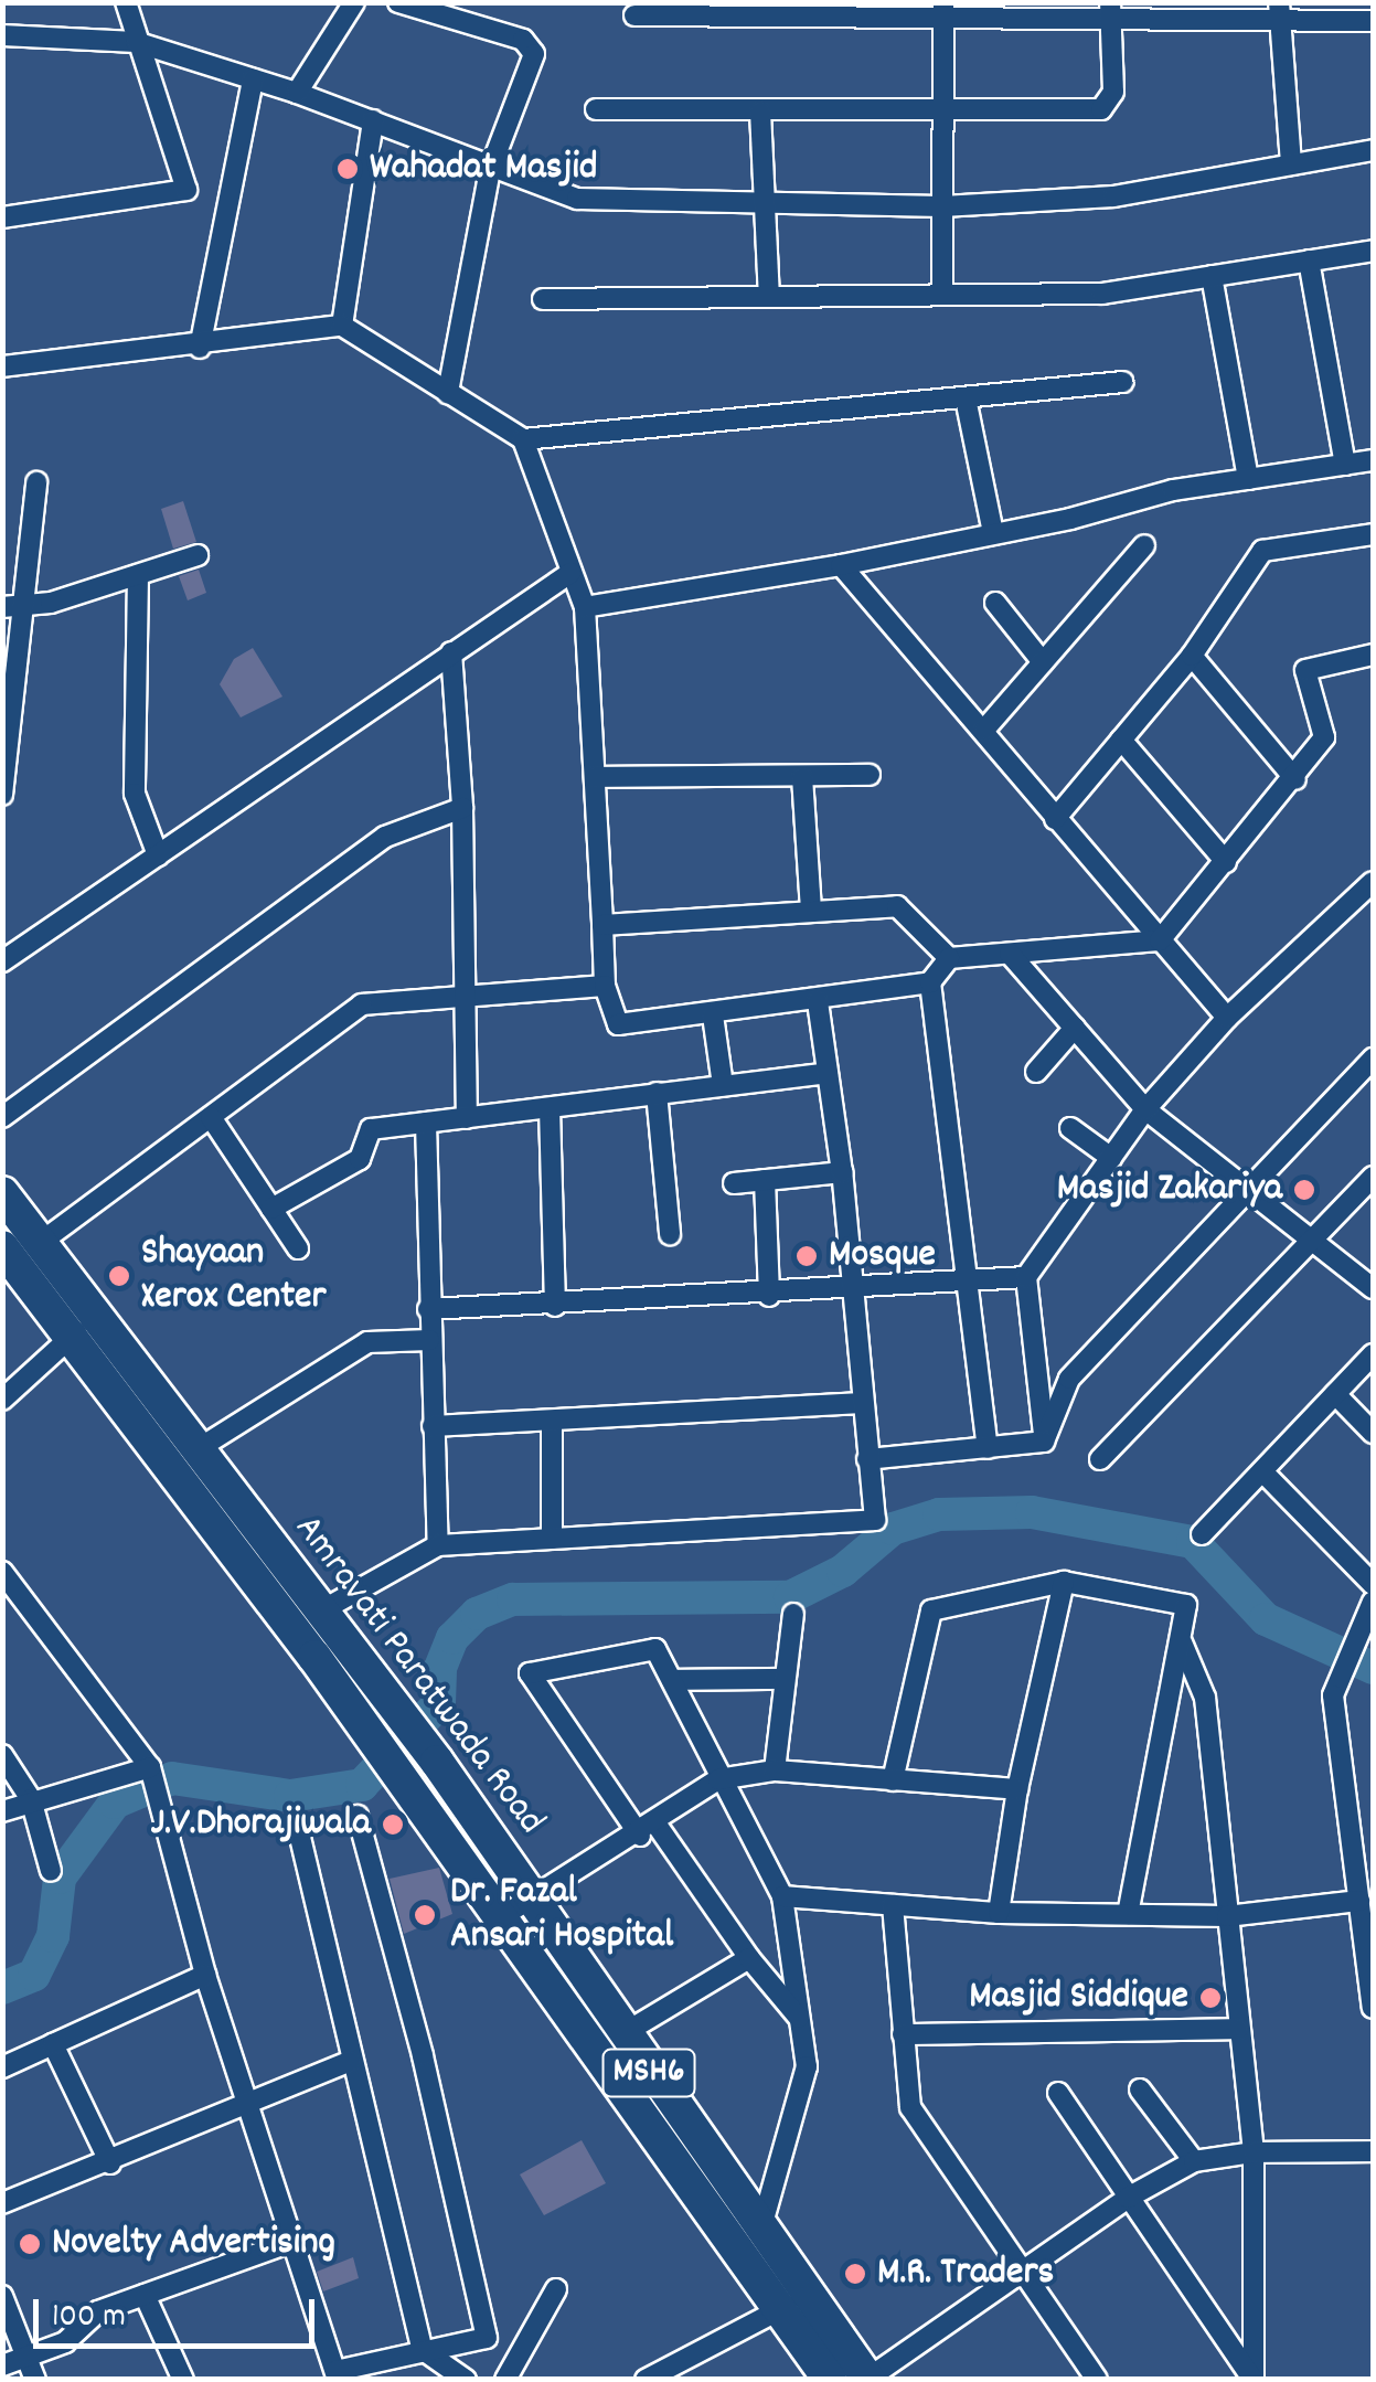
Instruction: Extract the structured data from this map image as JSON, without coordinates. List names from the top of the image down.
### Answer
{
  "streets": {
    "main road": ["Amravati Paratwada Road", "MSH6"]
  },
  "places": [
    "Wahadat Masjid",
    "Masjid Zakariya",
    "Mosque",
    "Shayaan Xerox Center",
    "J.V.Dhorajiwala",
    "Dr. Fazal Ansari Hospital",
    "Masjid Siddique",
    "Novelty Advertising",
    "M.R. Traders"
  ],
  "scale_bar": "100 m"
}
